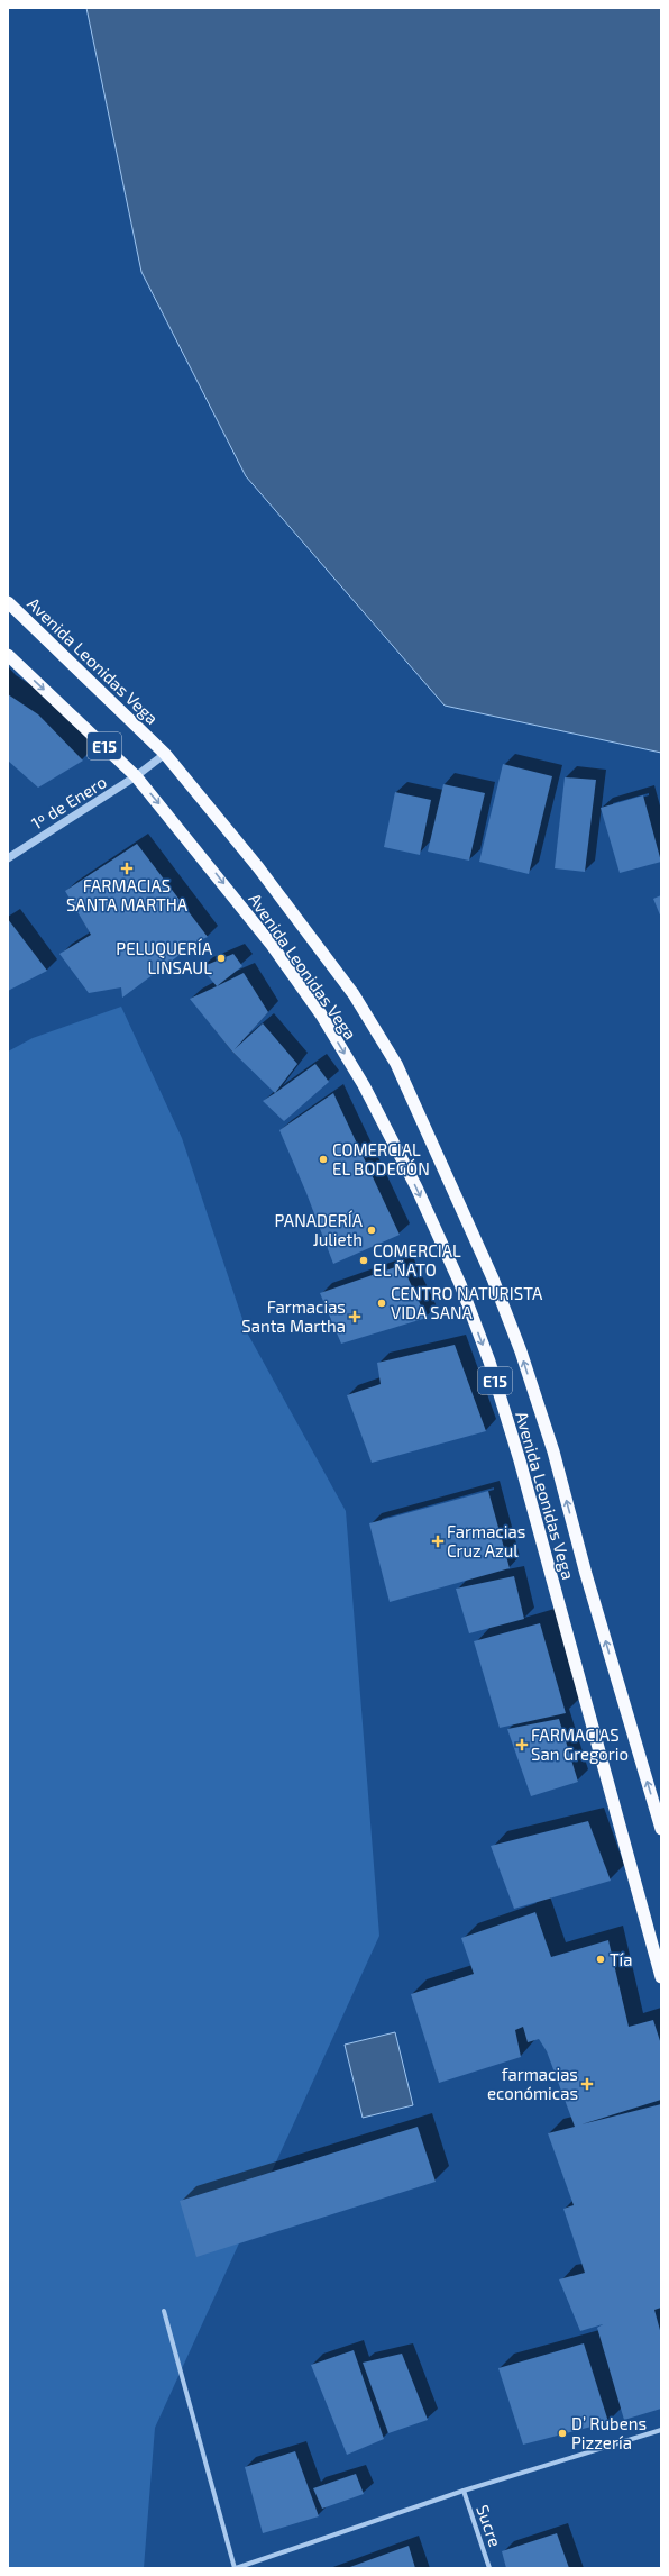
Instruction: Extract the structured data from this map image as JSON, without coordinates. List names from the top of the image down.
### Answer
{
  "streets": {
    "highway": ["Avenida Leonidas Vega", "E15"],
    "street": ["1º de Enero", "Sucre"]
  },
  "crossings": [
    ["Avenida Leonidas Vega", "1º de Enero"]
  ],
  "places": {
    "health": [
      "FARMACIAS SANTA MARTHA",
      "Farmacias Santa Martha",
      "Farmacias Cruz Azul",
      "FARMACIAS San Gregorio",
      "farmacias económicas"
    ],
    "other": [
      "PELUQUERÍA LINSAUL",
      "COMERCIAL EL BODEGÓN",
      "PANADERÍA Julieth",
      "COMERCIAL EL ÑATO",
      "CENTRO NATURISTA VIDA SANA",
      "Tía",
      "D’ Rubens Pizzería"
    ]
  }
}
